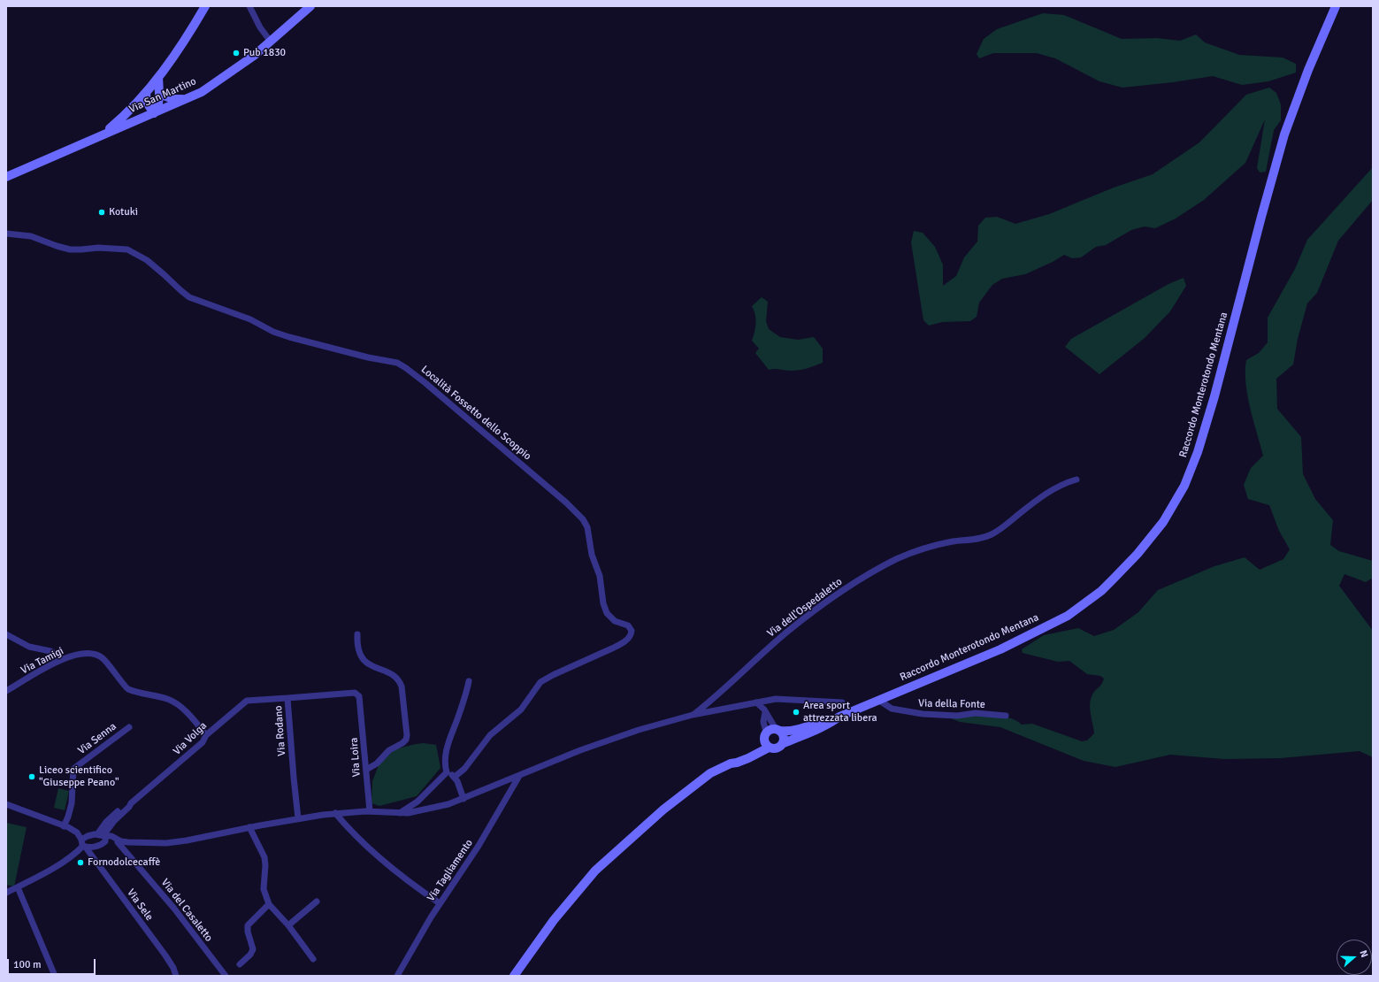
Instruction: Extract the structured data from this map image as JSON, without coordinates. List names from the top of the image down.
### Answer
{
  "streets": {
    "main road": ["Via San Martino", "Raccordo Monterotondo Mentana"],
    "street": [
      "Località Fossetto dello Scoppio",
      "Via dell'Ospedaletto",
      "Via Tamigi",
      "Via della Fonte",
      "Via Rodano",
      "Via Senna",
      "Via Volga",
      "Via Loira",
      "Via Tagliamento",
      "Via Sele",
      "Via del Casaletto"
    ]
  },
  "crossings": [
    ["Raccordo Monterotondo Mentana", "Via della Fonte"],
    ["Via Tamigi", "Via Volga"],
    ["Via Rodano", "Via Volga"],
    ["Via Rodano", "Via Loira"],
    ["Via Senna", "Via Sele"],
    ["Via Volga", "Via del Casaletto"]
  ],
  "places": [
    "Pub 1830",
    "Kotuki",
    "Area sport attrezzata libera",
    "Liceo scientifico \"Giuseppe Peano\"",
    "Fornodolcecaffè"
  ],
  "scale_bar": "100 m",
  "north": "right"
}
